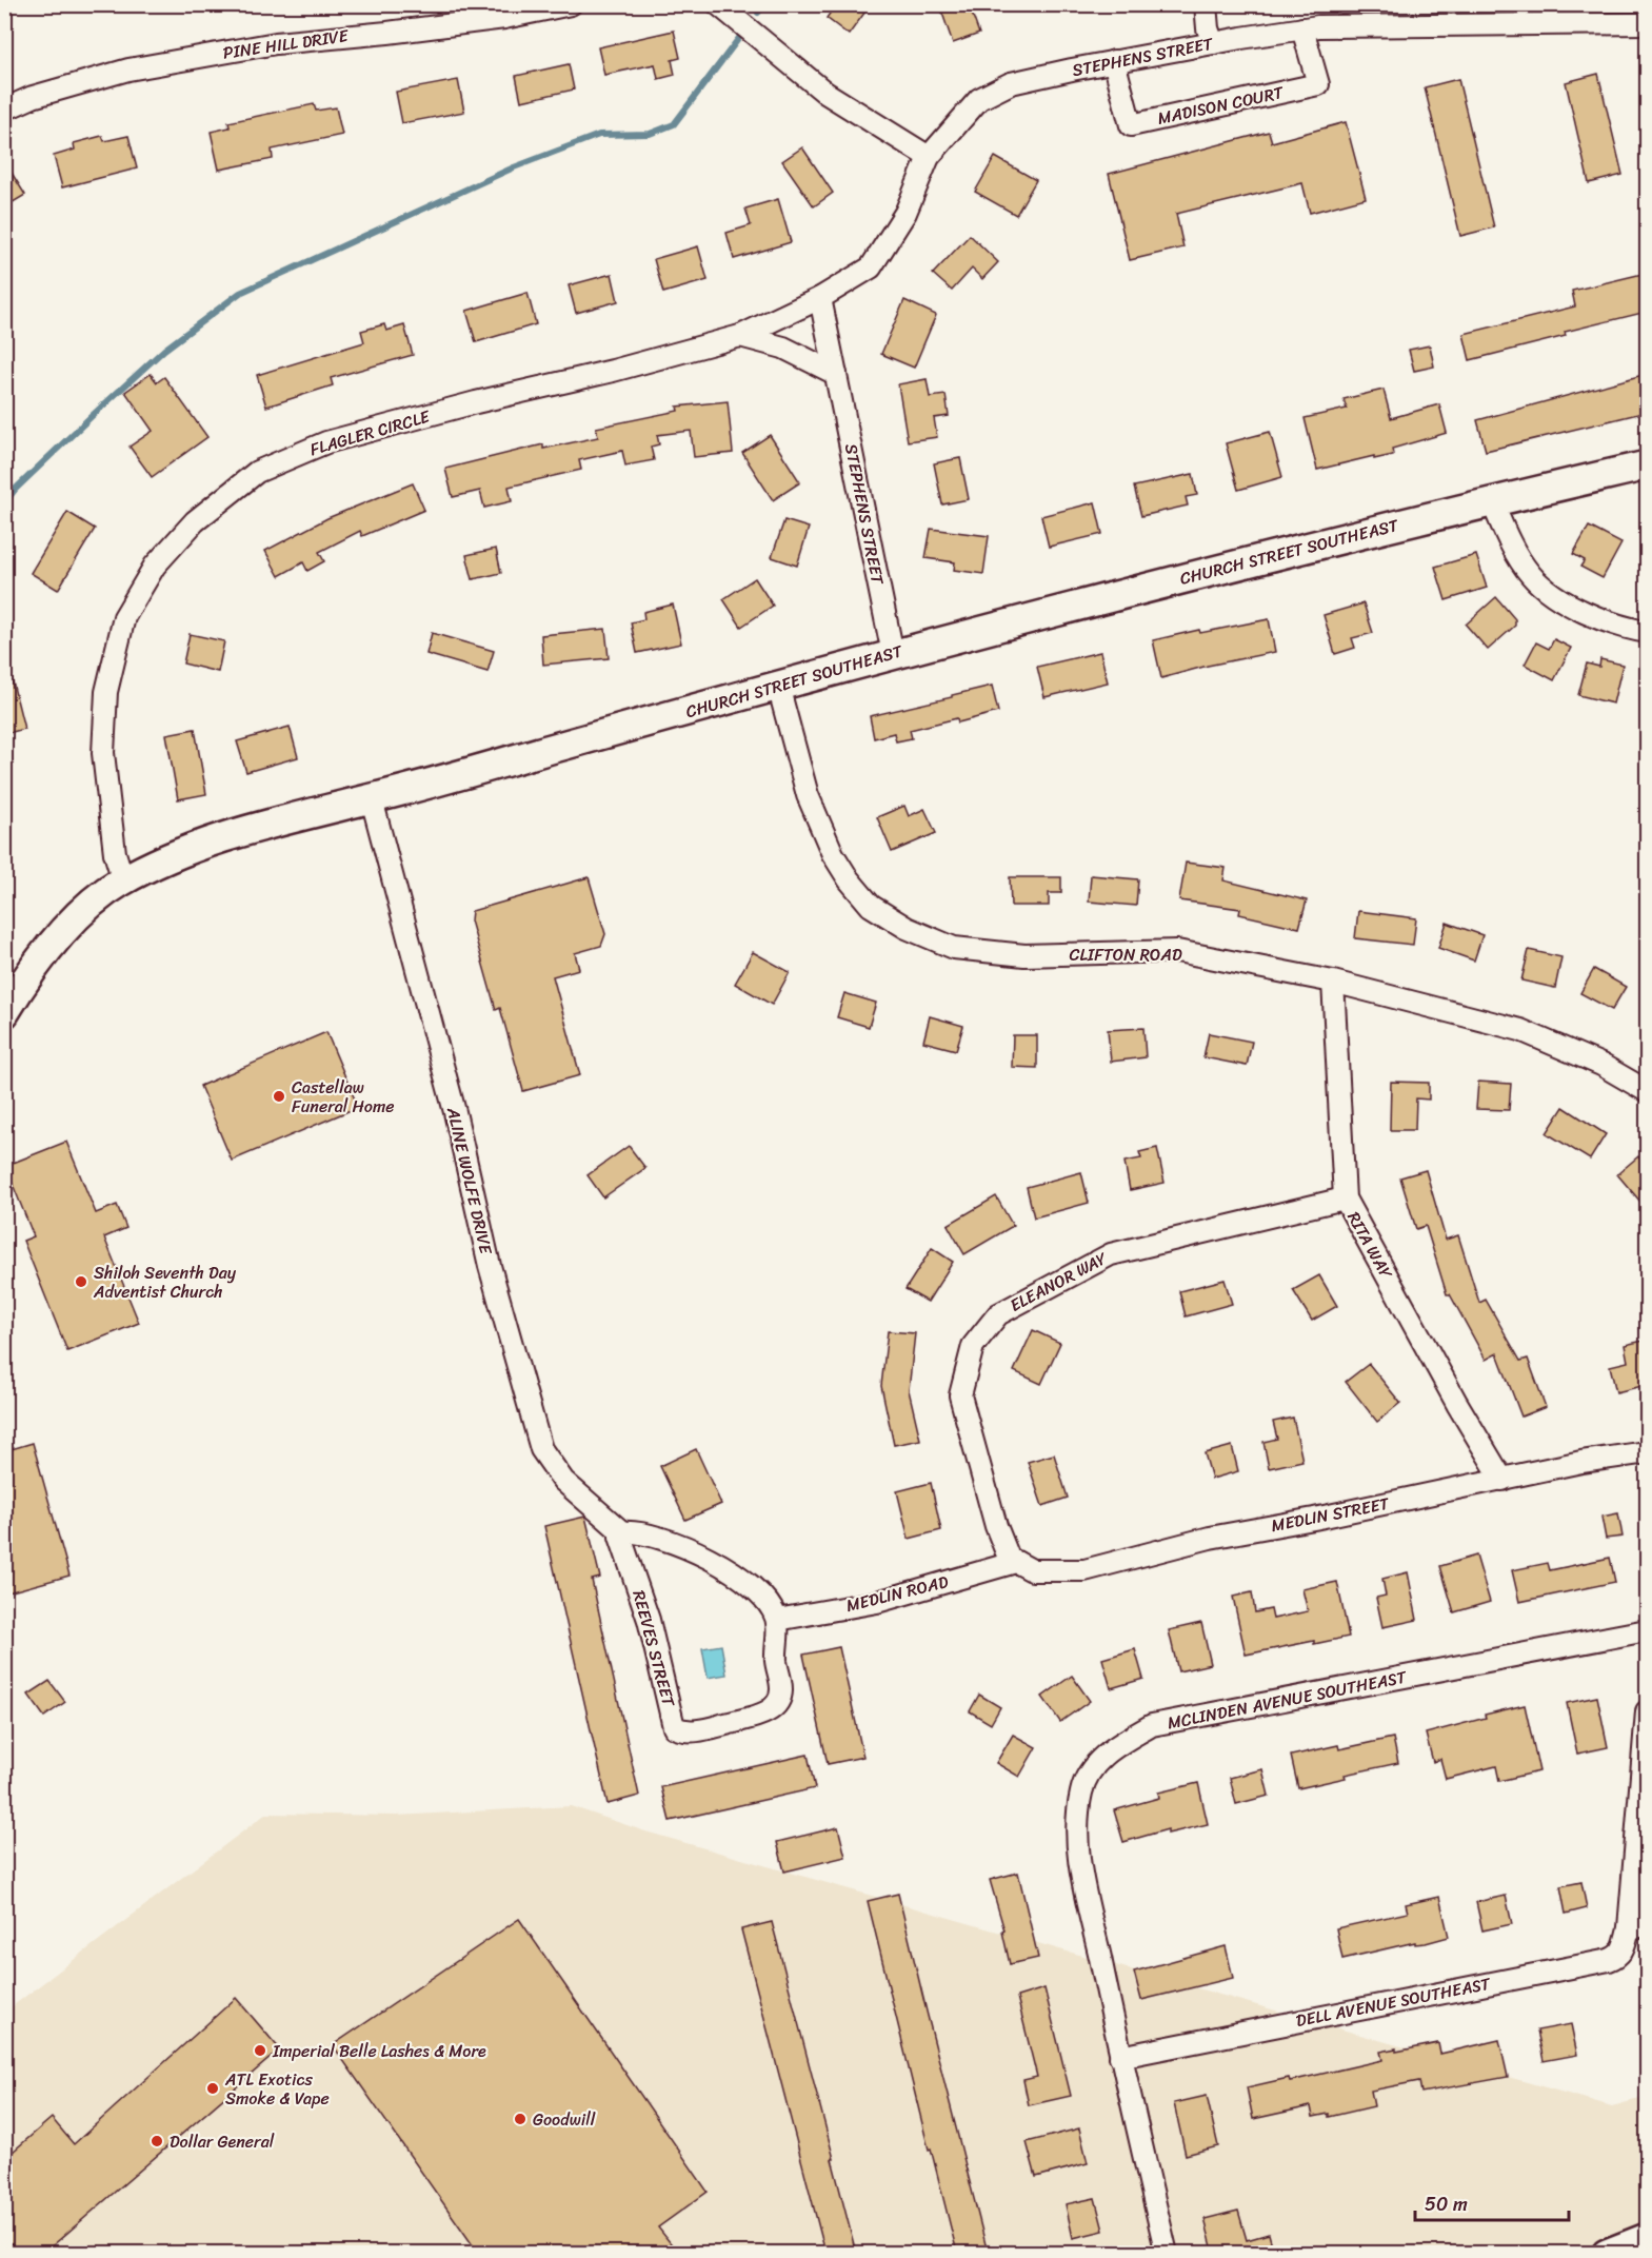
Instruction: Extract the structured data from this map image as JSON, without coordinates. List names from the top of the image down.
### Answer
{
  "streets": {
    "street": [
      "PINE HILL DRIVE",
      "STEPHENS STREET",
      "MADISON COURT",
      "FLAGLER CIRCLE",
      "CHURCH STREET SOUTHEAST",
      "CLIFTON ROAD",
      "ALINE WOLFE DRIVE",
      "RITA WAY",
      "ELEANOR WAY",
      "MEDLIN STREET",
      "MEDLIN ROAD",
      "REEVES STREET",
      "MCLINDEN AVENUE SOUTHEAST",
      "DELL AVENUE SOUTHEAST"
    ]
  },
  "crossings": [
    ["STEPHENS STREET", "MADISON COURT"],
    ["STEPHENS STREET", "FLAGLER CIRCLE"],
    ["STEPHENS STREET", "CHURCH STREET SOUTHEAST"],
    ["FLAGLER CIRCLE", "CHURCH STREET SOUTHEAST"],
    ["CHURCH STREET SOUTHEAST", "CLIFTON ROAD"],
    ["CHURCH STREET SOUTHEAST", "ALINE WOLFE DRIVE"],
    ["CLIFTON ROAD", "RITA WAY"],
    ["ALINE WOLFE DRIVE", "REEVES STREET"],
    ["RITA WAY", "ELEANOR WAY"],
    ["RITA WAY", "MEDLIN STREET"],
    ["ELEANOR WAY", "MEDLIN STREET"],
    ["ELEANOR WAY", "MEDLIN ROAD"],
    ["MEDLIN STREET", "MEDLIN ROAD"],
    ["MEDLIN ROAD", "REEVES STREET"],
    ["MCLINDEN AVENUE SOUTHEAST", "DELL AVENUE SOUTHEAST"]
  ],
  "places": [
    "Castellaw Funeral Home",
    "Shiloh Seventh Day Adventist Church",
    "Imperial Belle Lashes & More",
    "ATL Exotics Smoke & Vape",
    "Goodwill",
    "Dollar General"
  ],
  "scale_bar": "50 m"
}
